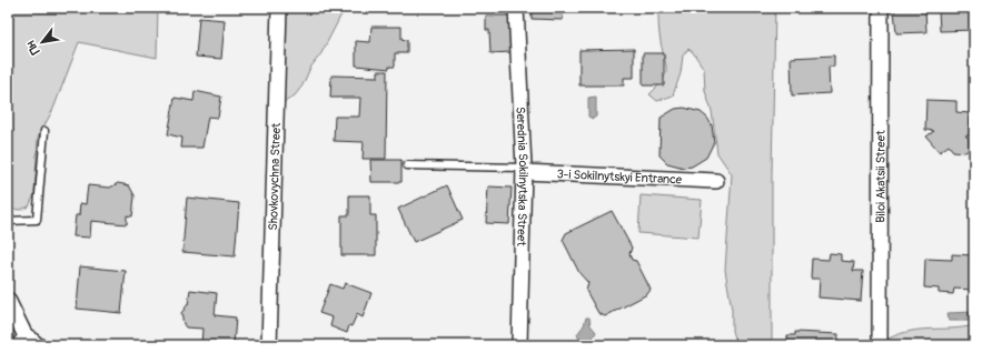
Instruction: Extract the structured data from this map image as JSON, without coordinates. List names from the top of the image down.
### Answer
{
  "streets": {
    "street": [
      "Shovkovychna Street",
      "Serednia Sokilnytska Street",
      "3-i Sokilnytskyi Entrance",
      "Biloi Akatsii Street"
    ]
  },
  "crossings": [
    ["Serednia Sokilnytska Street", "3-i Sokilnytskyi Entrance"]
  ],
  "north": "bottom left"
}
